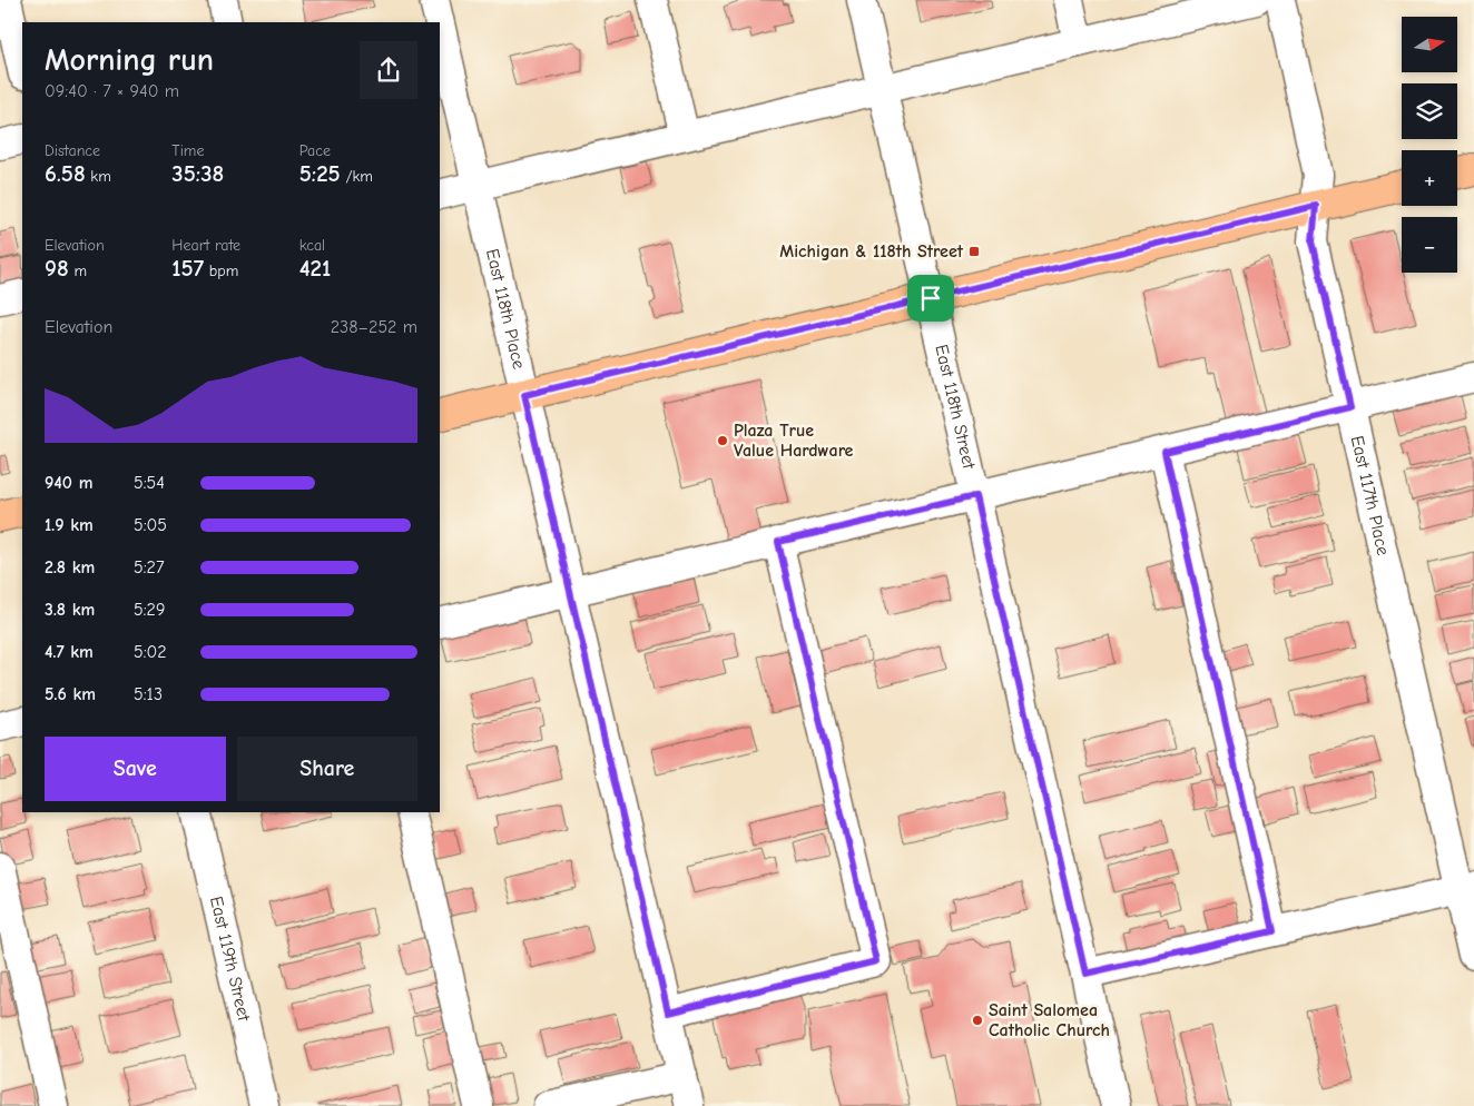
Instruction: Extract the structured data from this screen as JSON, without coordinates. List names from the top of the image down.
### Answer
{
  "streets": {
    "street": [
      "East 118th Place",
      "East 118th Street",
      "East 117th Place",
      "East 119th Street"
    ]
  },
  "places": {
    "transit": ["Michigan & 118th Street"],
    "other": ["Plaza True Value Hardware", "Saint Salomea Catholic Church"]
  },
  "north": "right",
  "page": {
    "map_buttons": ["+", "−"],
    "heading": ["Morning run", "09:40 · 7 × 940 m"],
    "stats": [
      ["Distance", "6.58 km"],
      ["Time", "35:38"],
      ["Pace", "5:25 /km"],
      ["Elevation", "98 m"],
      ["Heart rate", "157 bpm"],
      ["kcal", "421"]
    ],
    "chart": ["Elevation", "238–252 m"],
    "list": [
      {
        "name": "940 m",
        "note": "5:54"
      },
      {
        "name": "1.9 km",
        "note": "5:05"
      },
      {
        "name": "2.8 km",
        "note": "5:27"
      },
      {
        "name": "3.8 km",
        "note": "5:29"
      },
      {
        "name": "4.7 km",
        "note": "5:02"
      },
      {
        "name": "5.6 km",
        "note": "5:13"
      }
    ],
    "buttons": ["Save", "Share"]
  }
}
